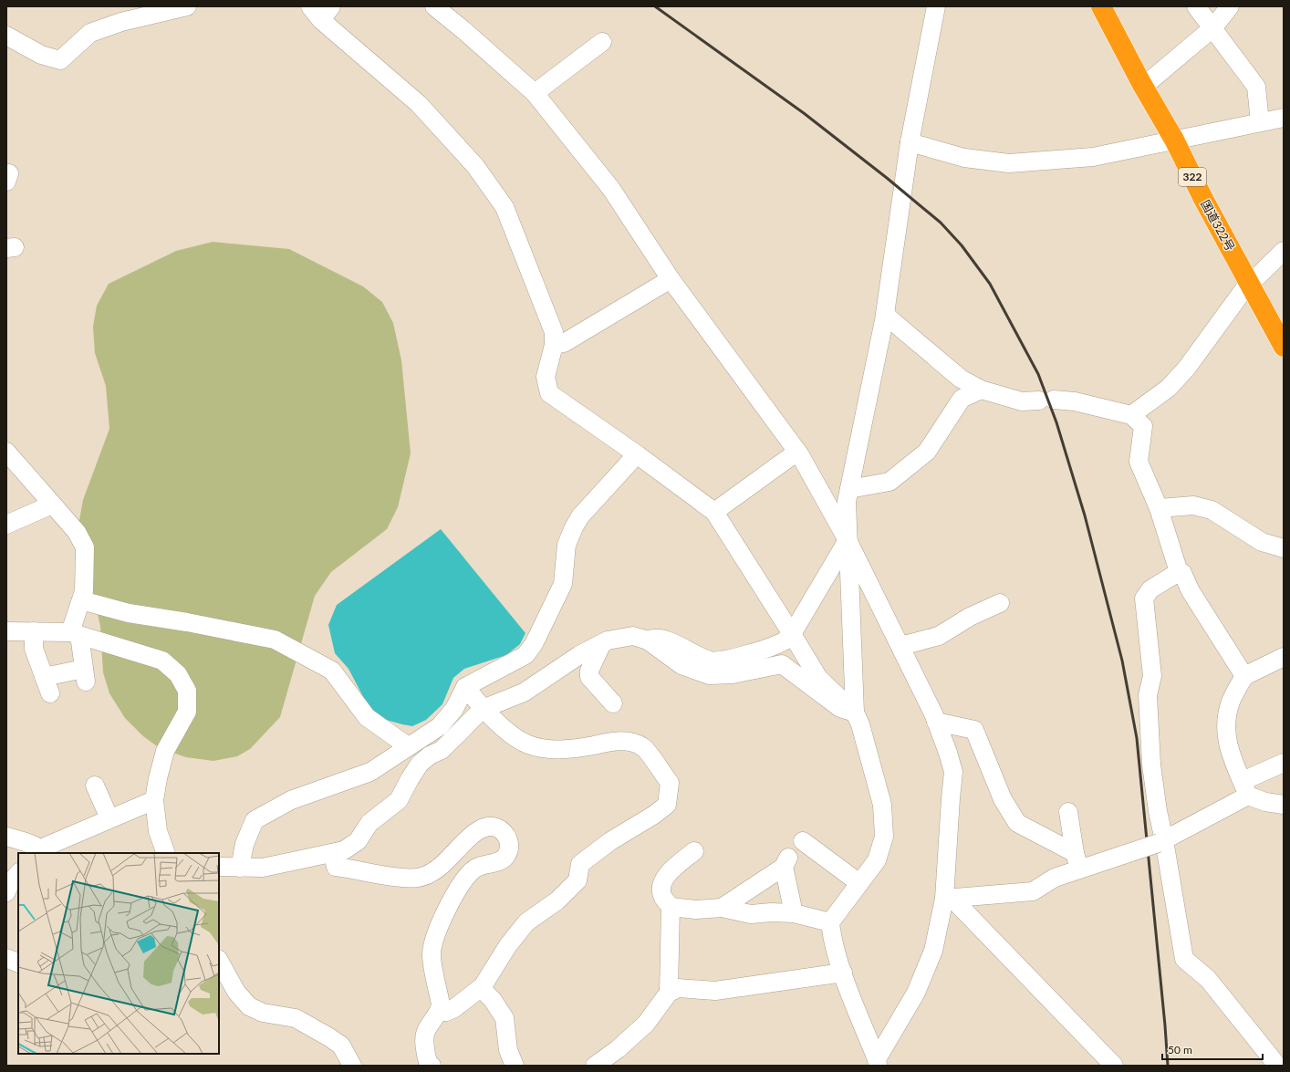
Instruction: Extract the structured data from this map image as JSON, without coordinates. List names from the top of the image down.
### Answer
{
  "streets": {
    "highway": ["322", "国道322号"]
  },
  "scale_bar": "50 m"
}
